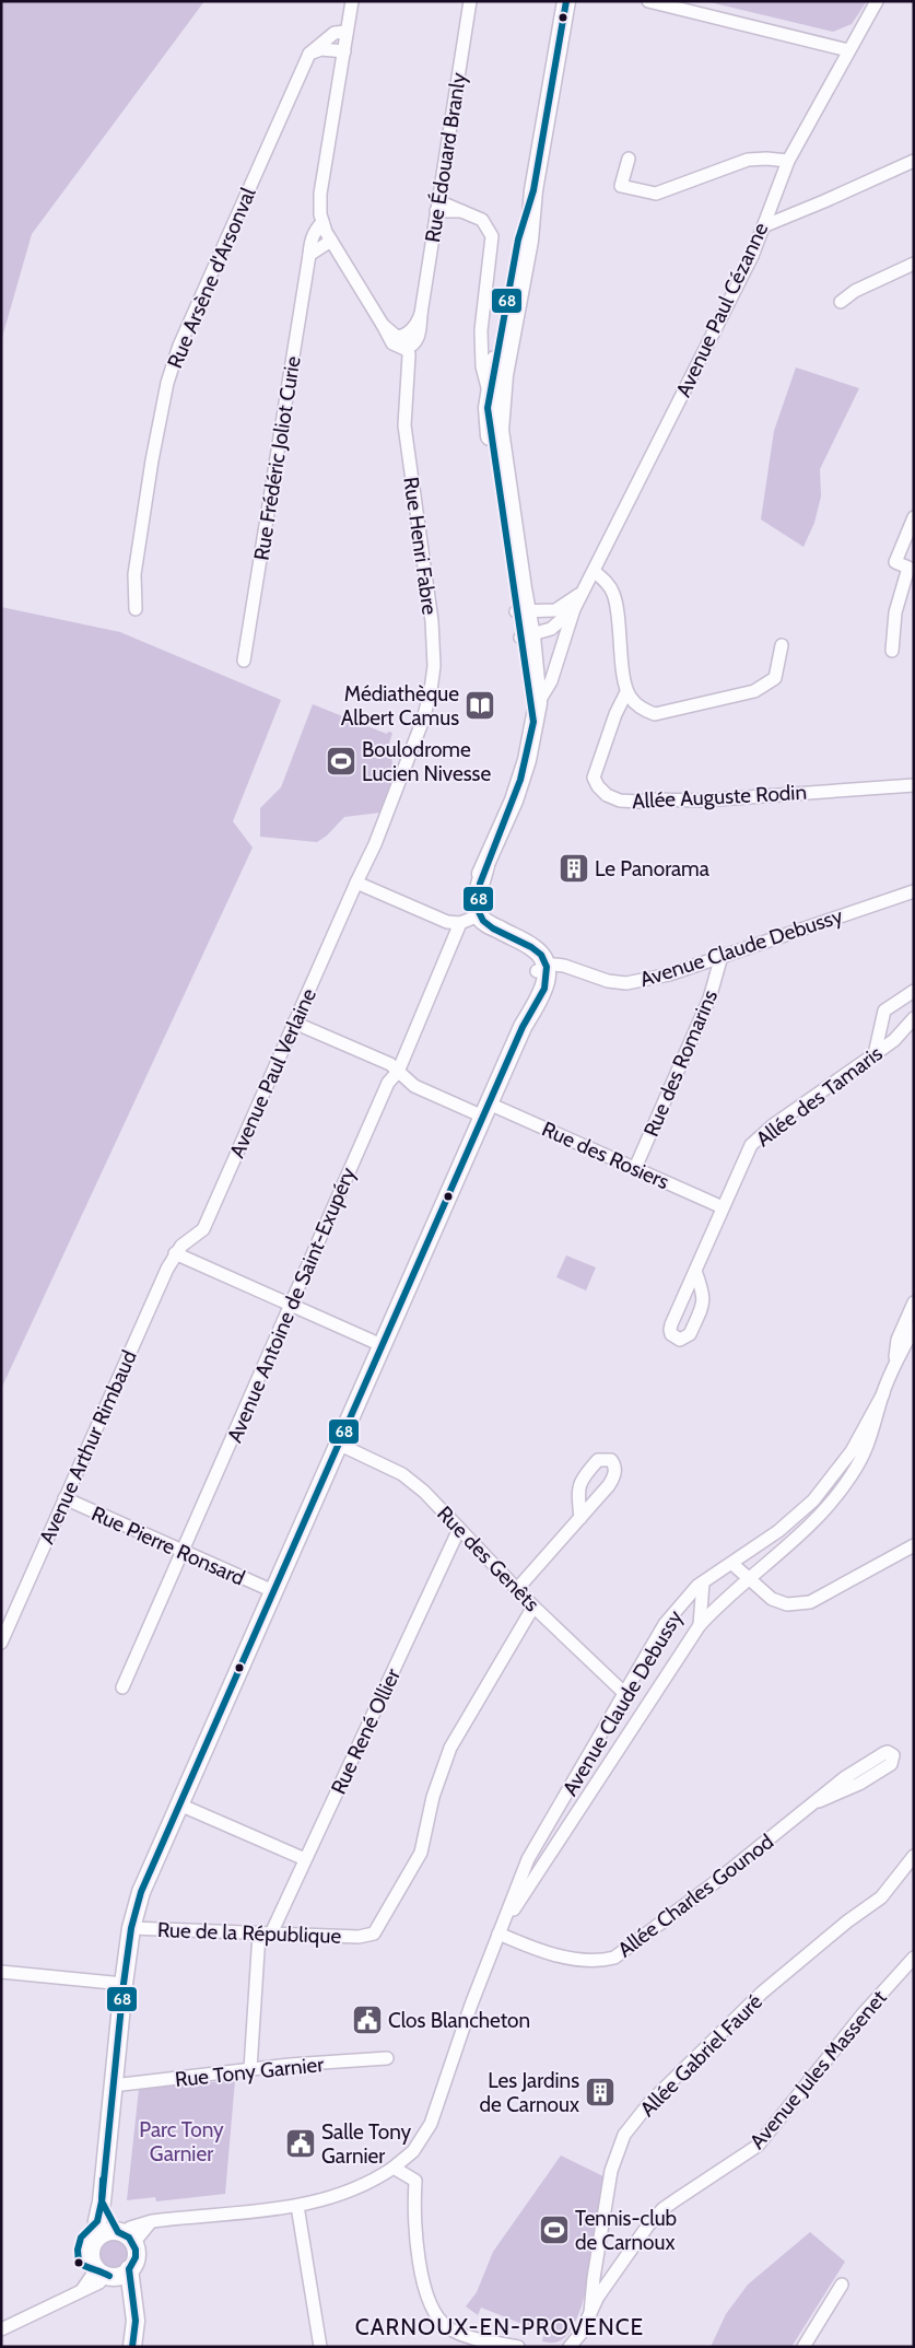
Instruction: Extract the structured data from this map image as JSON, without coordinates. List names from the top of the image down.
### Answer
{
  "streets": {
    "street": [
      "Rue Édouard Branly",
      "Rue Arsène d'Arsonval",
      "Avenue Paul Cézanne",
      "Rue Frédéric Joliot Curie",
      "Rue Henri Fabre",
      "Allée Auguste Rodin",
      "Avenue Claude Debussy",
      "Rue des Romarins",
      "Avenue Paul Verlaine",
      "Allée des Tamaris",
      "Rue des Rosiers",
      "Avenue Antoine de Saint-Exupéry",
      "Avenue Arthur Rimbaud",
      "Rue Pierre Ronsard",
      "Rue des Genêts",
      "Rue René Ollier",
      "Allée Charles Gounod",
      "Rue de la République",
      "Allée Gabriel Fauré",
      "Avenue Jules Massenet",
      "Rue Tony Garnier"
    ]
  },
  "crossings": [
    ["Rue Édouard Branly", "Rue Henri Fabre"],
    ["Rue Henri Fabre", "Avenue Paul Verlaine"],
    ["Avenue Claude Debussy", "Rue des Romarins"],
    ["Avenue Claude Debussy", "Rue des Genêts"],
    ["Avenue Claude Debussy", "Allée Charles Gounod"],
    ["Rue des Romarins", "Rue des Rosiers"],
    ["Avenue Paul Verlaine", "Rue des Rosiers"],
    ["Avenue Paul Verlaine", "Avenue Arthur Rimbaud"],
    ["Allée des Tamaris", "Rue des Rosiers"],
    ["Rue des Rosiers", "Avenue Antoine de Saint-Exupéry"],
    ["Avenue Antoine de Saint-Exupéry", "Rue Pierre Ronsard"],
    ["Avenue Arthur Rimbaud", "Rue Pierre Ronsard"],
    ["Rue des Genêts", "Rue René Ollier"],
    ["Rue des Genêts", "Rue de la République"],
    ["Rue René Ollier", "Rue de la République"],
    ["Allée Gabriel Fauré", "Avenue Jules Massenet"]
  ],
  "districts": ["CARNOUX-EN-PROVENCE"],
  "parks": ["Parc Tony Garnier"],
  "places": {
    "library": ["Médiathèque Albert Camus"],
    "sports": ["Boulodrome Lucien Nivesse", "Tennis-club de Carnoux"],
    "building": ["Le Panorama", "Les Jardins de Carnoux"],
    "public building": ["Clos Blancheton", "Salle Tony Garnier"]
  },
  "lines": ["transit line 68"]
}
